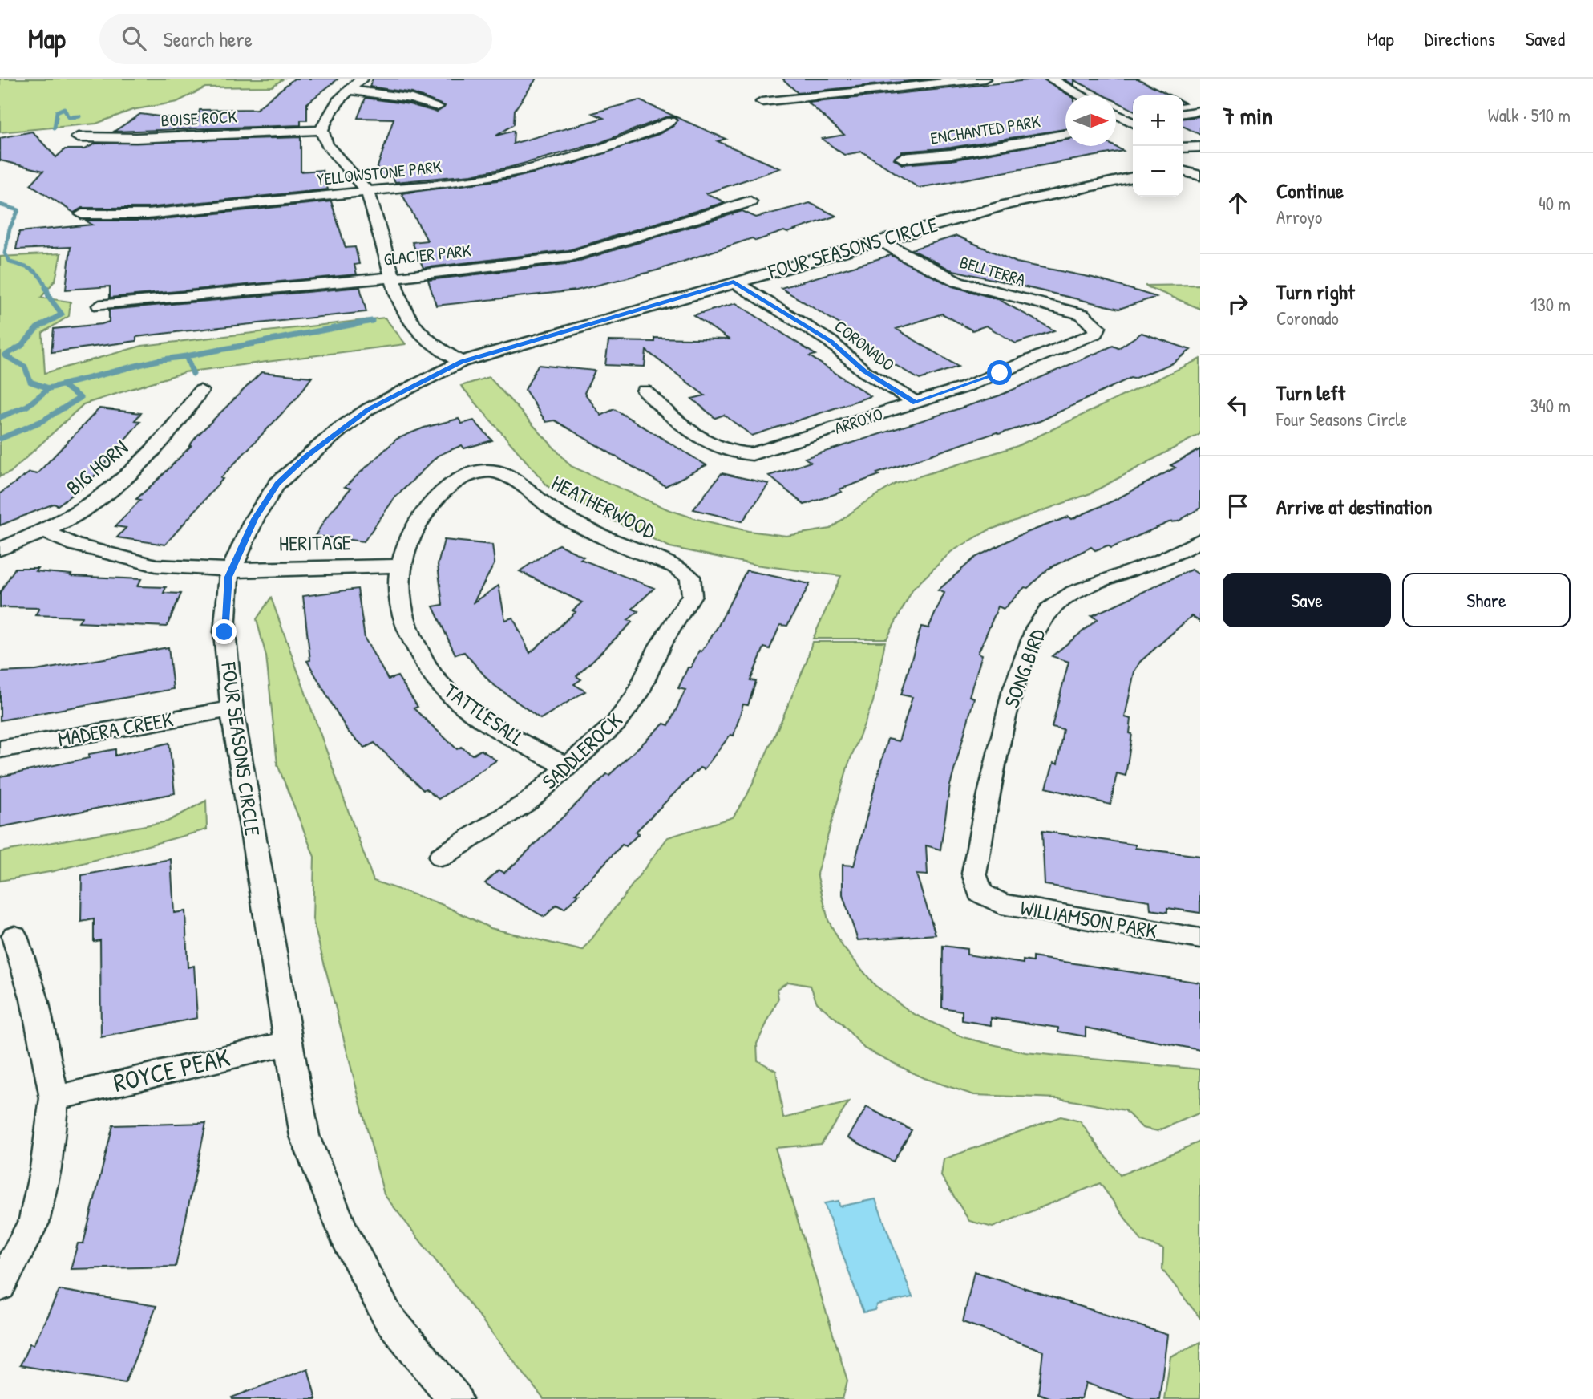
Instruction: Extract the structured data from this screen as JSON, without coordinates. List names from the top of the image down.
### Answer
{
  "streets": {
    "street": [
      "BOISE ROCK",
      "ENCHANTED PARK",
      "YELLOWSTONE PARK",
      "FOUR SEASONS CIRCLE",
      "GLACIER PARK",
      "BELLTERRA",
      "CORONADO",
      "ARROYO",
      "BIG HORN",
      "HEATHERWOOD",
      "HERITAGE",
      "SONG BIRD",
      "TATTLESALL",
      "MADERA CREEK",
      "SADDLEROCK",
      "WILLIAMSON PARK",
      "ROYCE PEAK"
    ]
  },
  "crossings": [
    ["FOUR SEASONS CIRCLE", "BELLTERRA"],
    ["FOUR SEASONS CIRCLE", "CORONADO"],
    ["FOUR SEASONS CIRCLE", "HERITAGE"],
    ["FOUR SEASONS CIRCLE", "MADERA CREEK"],
    ["FOUR SEASONS CIRCLE", "ROYCE PEAK"],
    ["BELLTERRA", "ARROYO"],
    ["CORONADO", "ARROYO"],
    ["BIG HORN", "HERITAGE"],
    ["HEATHERWOOD", "TATTLESALL"],
    ["HEATHERWOOD", "SADDLEROCK"],
    ["HERITAGE", "TATTLESALL"],
    ["SONG BIRD", "WILLIAMSON PARK"],
    ["TATTLESALL", "SADDLEROCK"]
  ],
  "north": "right",
  "page": {
    "header": "Map",
    "search": "Search here",
    "nav": ["Map", "Directions", "Saved"],
    "heading": ["7 min", "Walk · 510 m"],
    "map_buttons": ["+", "−"],
    "list": [
      ["Continue", "Arroyo", "40 m"],
      ["Turn right", "Coronado", "130 m"],
      ["Turn left", "Four Seasons Circle", "340 m"],
      "Arrive at destination"
    ],
    "buttons": ["Save", "Share"]
  }
}
